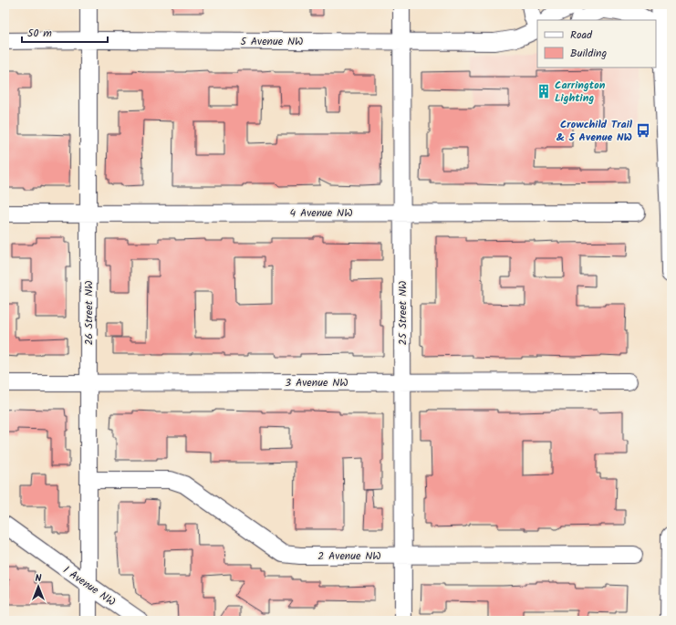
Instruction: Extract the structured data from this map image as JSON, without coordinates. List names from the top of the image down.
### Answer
{
  "streets": {
    "street": [
      "5 Avenue NW",
      "4 Avenue NW",
      "26 Street NW",
      "25 Street NW",
      "3 Avenue NW",
      "2 Avenue NW",
      "1 Avenue NW"
    ]
  },
  "crossings": [
    ["5 Avenue NW", "26 Street NW"],
    ["5 Avenue NW", "25 Street NW"],
    ["4 Avenue NW", "26 Street NW"],
    ["4 Avenue NW", "25 Street NW"],
    ["26 Street NW", "3 Avenue NW"],
    ["26 Street NW", "2 Avenue NW"],
    ["26 Street NW", "1 Avenue NW"],
    ["25 Street NW", "3 Avenue NW"],
    ["25 Street NW", "2 Avenue NW"]
  ],
  "places": {
    "building": ["Carrington Lighting"],
    "bus stop": ["Crowchild Trail & 5 Avenue NW"]
  },
  "legend": ["Road", "Building"],
  "scale_bar": "50 m",
  "north": "top"
}
